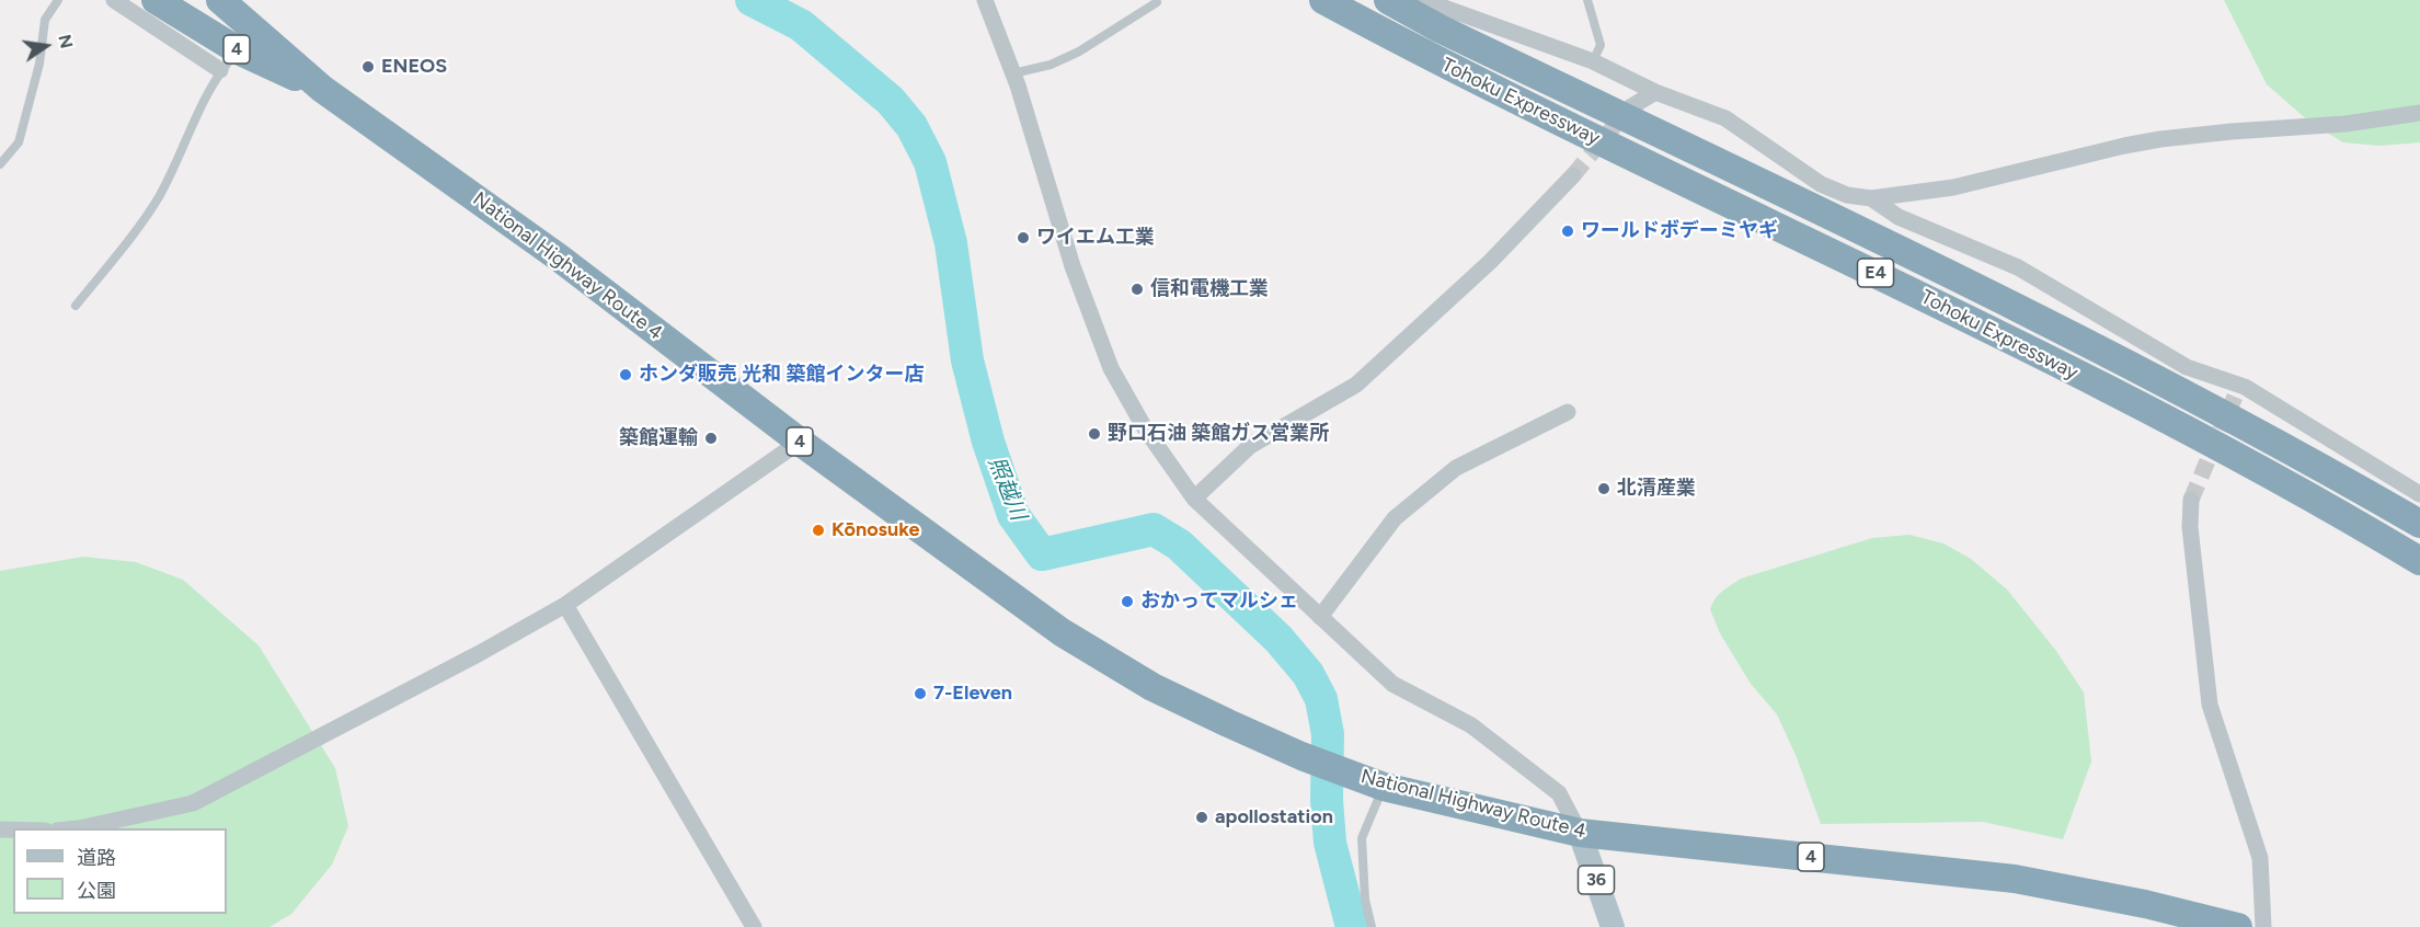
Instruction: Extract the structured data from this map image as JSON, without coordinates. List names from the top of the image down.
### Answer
{
  "streets": {
    "highway": [
      "4",
      "Tohoku Expressway",
      "National Highway Route 4",
      "E4"
    ],
    "main road": ["36"]
  },
  "crossings": [
    ["National Highway Route 4", "36"]
  ],
  "water": ["照越川"],
  "places": [
    "ENEOS",
    "ワールドボデーミヤギ",
    "ワイエム工業",
    "信和電機工業",
    "ホンダ販売 光和 築館インター店",
    "野口石油 築館ガス営業所",
    "築館運輸",
    "北清産業",
    "Kōnosuke",
    "おかってマルシェ",
    "7-Eleven",
    "apollostation"
  ],
  "legend": ["道路", "公園"],
  "north": "right"
}
